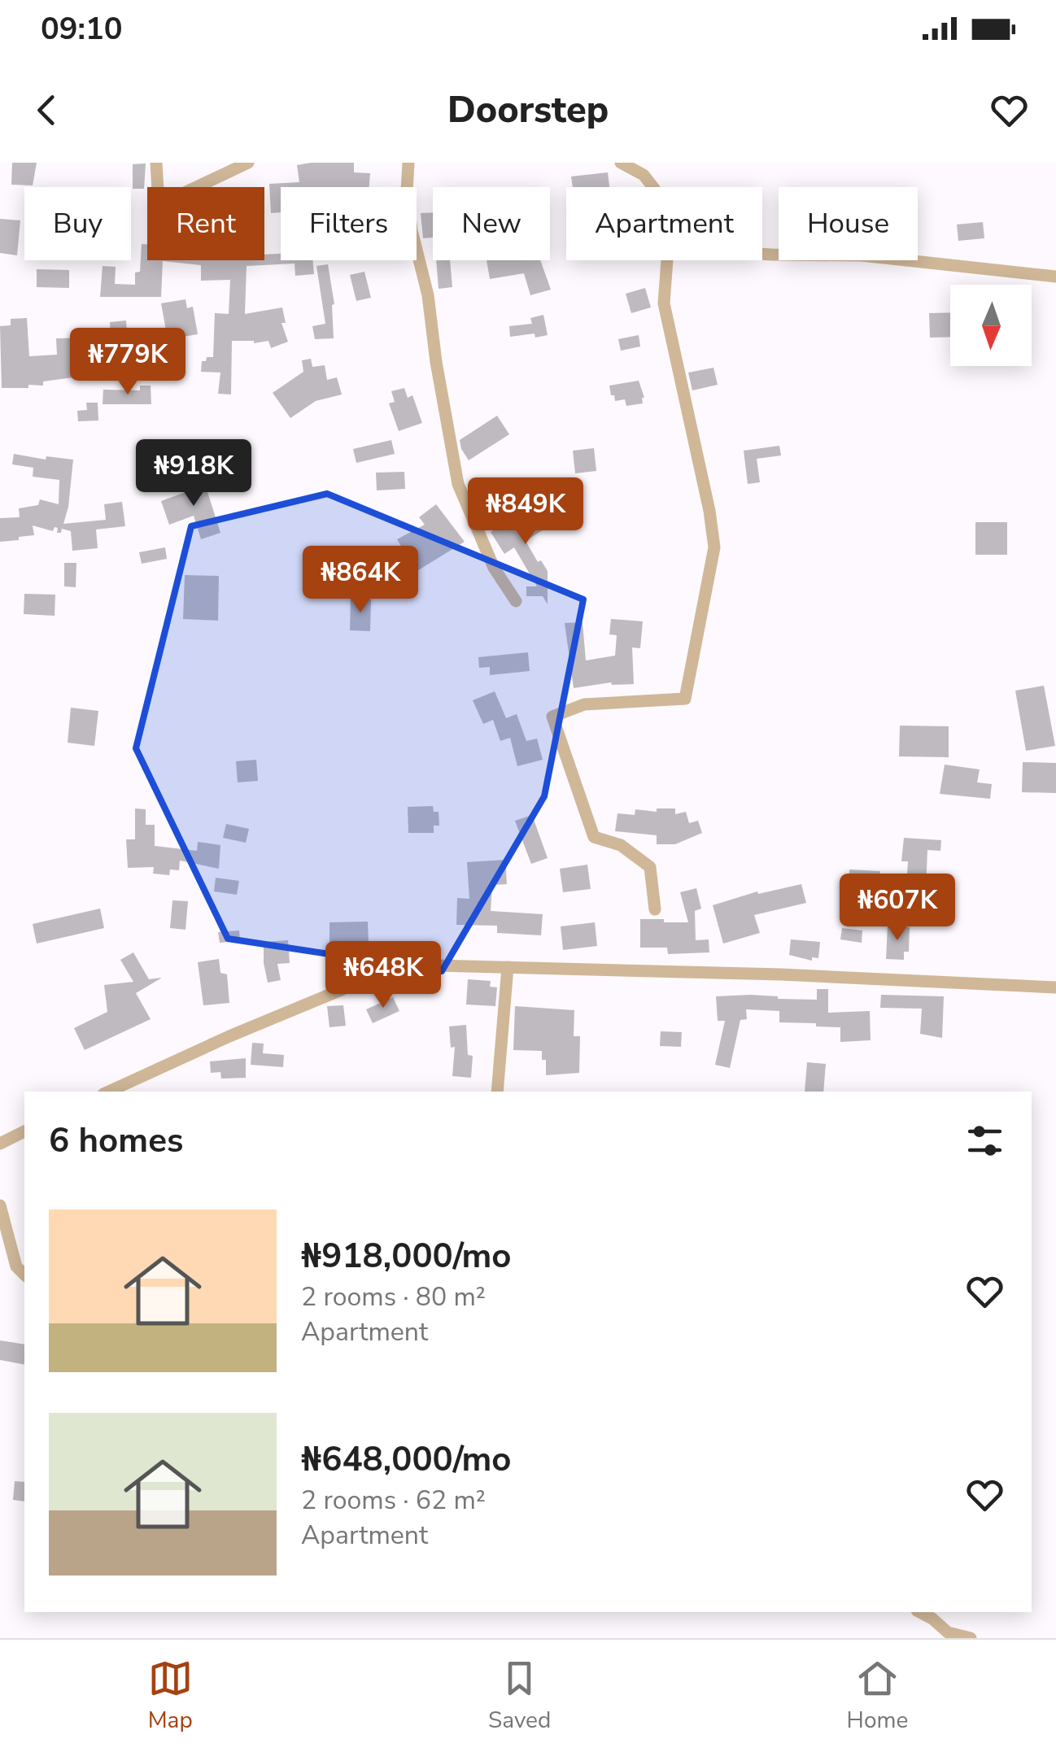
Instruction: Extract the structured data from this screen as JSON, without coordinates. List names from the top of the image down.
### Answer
{
  "north": "bottom",
  "page": {
    "status": "09:10",
    "header": "Doorstep",
    "chip": [
      "Buy",
      "Rent",
      "Filters",
      "New",
      "Apartment",
      "House"
    ],
    "price": [
      "₦779K",
      "₦918K",
      "₦849K",
      "₦864K",
      "₦607K",
      "₦648K"
    ],
    "heading": "6 homes",
    "list": [
      {
        "name": "₦918,000/mo",
        "note": "2 rooms · 80 m² · Apartment"
      },
      {
        "name": "₦648,000/mo",
        "note": "2 rooms · 62 m² · Apartment"
      }
    ],
    "tabs": ["Map", "Saved", "Home"]
  }
}
